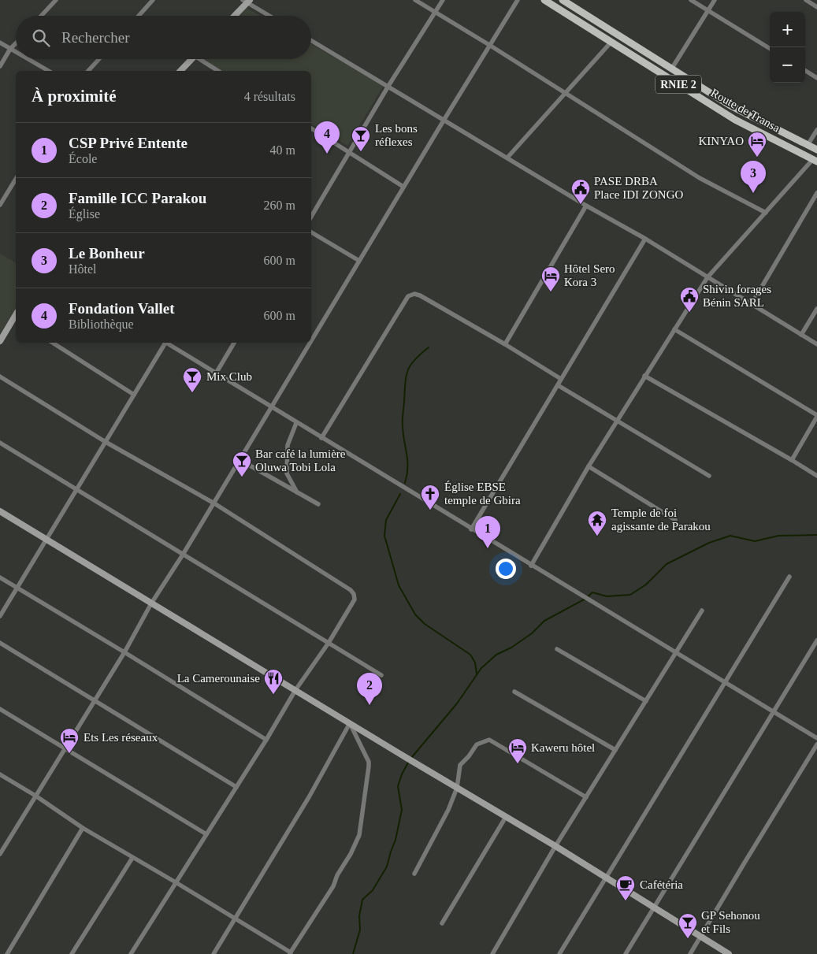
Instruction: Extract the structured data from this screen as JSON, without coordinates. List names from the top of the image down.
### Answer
{
  "streets": {
    "main road": ["RNIE 2", "Route de Transa"]
  },
  "places": {
    "bar": [
      "Les bons réflexes",
      "Mix Club",
      "Bar café la lumière Oluwa Tobi Lola",
      "GP Sehonou et Fils"
    ],
    "hotel": [
      "KINYAO",
      "Hôtel Sero Kora 3",
      "Ets Les réseaux",
      "Kaweru hôtel"
    ],
    "public building": ["PASE DRBA Place IDI ZONGO", "Shivin forages Bénin SARL"],
    "church": ["Église EBSE temple de Gbira"],
    "temple": ["Temple de foi agissante de Parakou"],
    "restaurant": ["La Camerounaise"],
    "cafe": ["Cafétéria"]
  },
  "page": {
    "map_buttons": ["+", "−"],
    "search": "Rechercher",
    "heading": ["À proximité", "4 résultats"],
    "pins": [
      "4",
      "3",
      "1",
      "2"
    ],
    "list": [
      {
        "mark": "1",
        "name": "CSP Privé Entente",
        "note": "École",
        "value": "40 m"
      },
      {
        "mark": "2",
        "name": "Famille ICC Parakou",
        "note": "Église",
        "value": "260 m"
      },
      {
        "mark": "3",
        "name": "Le Bonheur",
        "note": "Hôtel",
        "value": "600 m"
      },
      {
        "mark": "4",
        "name": "Fondation Vallet",
        "note": "Bibliothèque",
        "value": "600 m"
      }
    ]
  }
}
